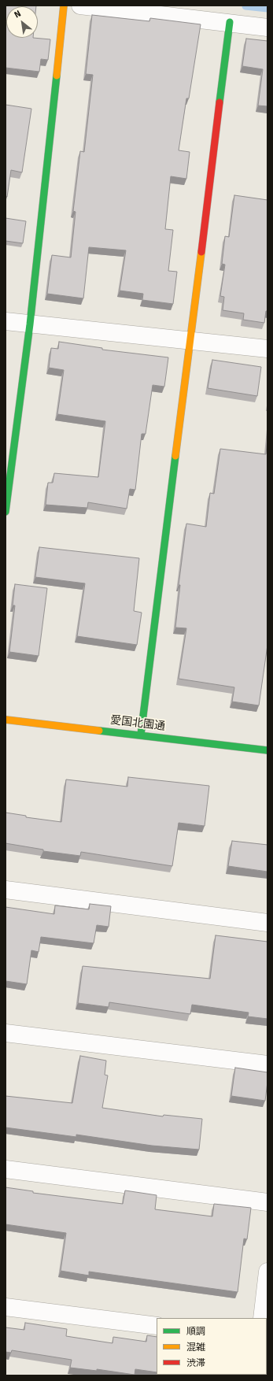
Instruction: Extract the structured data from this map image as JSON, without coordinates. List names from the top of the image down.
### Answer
{
  "streets": {
    "street": ["愛国北園通"]
  },
  "legend": ["順調", "混雑", "渋滞"],
  "north": "top left"
}
